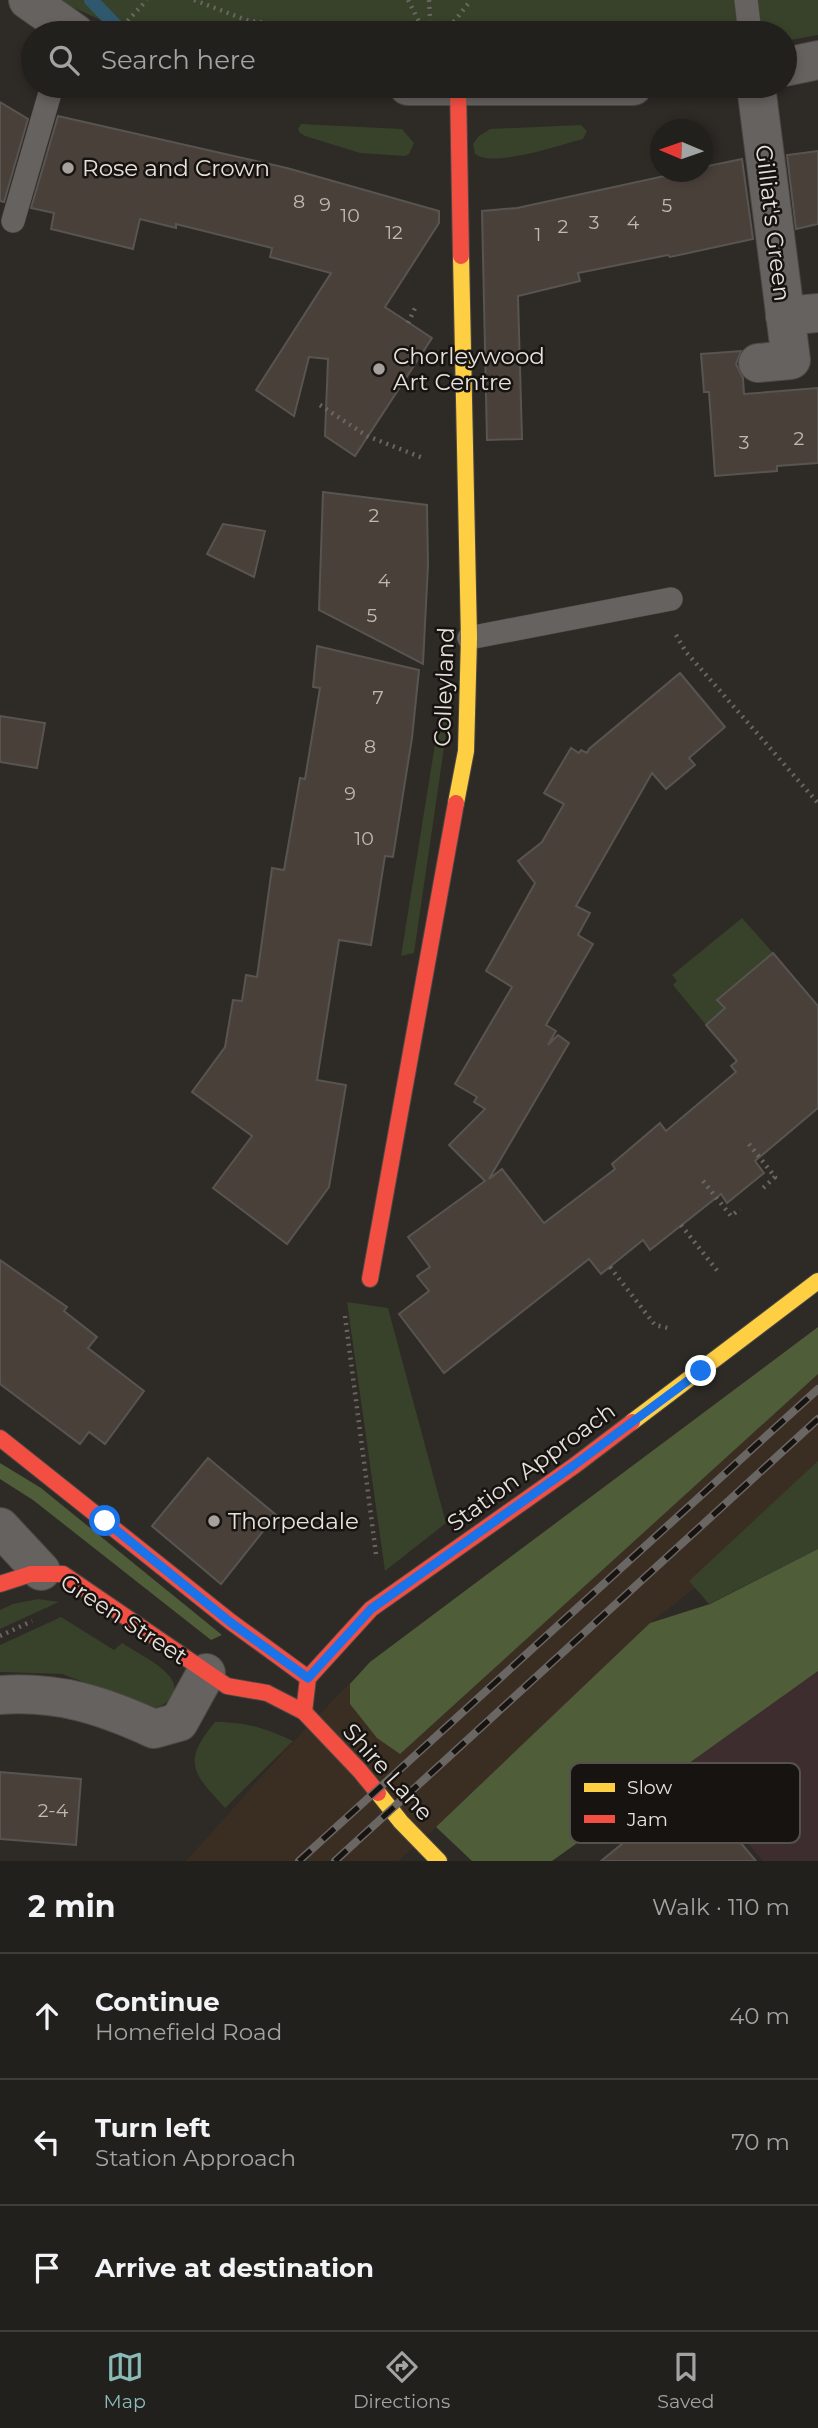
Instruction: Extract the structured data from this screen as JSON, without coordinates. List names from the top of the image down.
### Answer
{
  "streets": {
    "street": [
      "Gilliat's Green",
      "Colleyland",
      "Station Approach",
      "Green Street",
      "Shire Lane"
    ]
  },
  "crossings": [
    ["Green Street", "Shire Lane"]
  ],
  "places": ["Rose and Crown", "Chorleywood Art Centre", "Thorpedale"],
  "house_numbers": [
    "8",
    "9",
    "5",
    "10",
    "3",
    "4",
    "2",
    "12",
    "1",
    "2",
    "3",
    "2",
    "4",
    "5",
    "7",
    "8",
    "9",
    "10",
    "2-4"
  ],
  "legend": ["Slow", "Jam"],
  "north": "left",
  "page": {
    "search": "Search here",
    "heading": ["2 min", "Walk · 110 m"],
    "list": [
      ["Continue", "Homefield Road", "40 m"],
      ["Turn left", "Station Approach", "70 m"],
      "Arrive at destination"
    ],
    "nav": ["Map", "Directions", "Saved"]
  }
}
